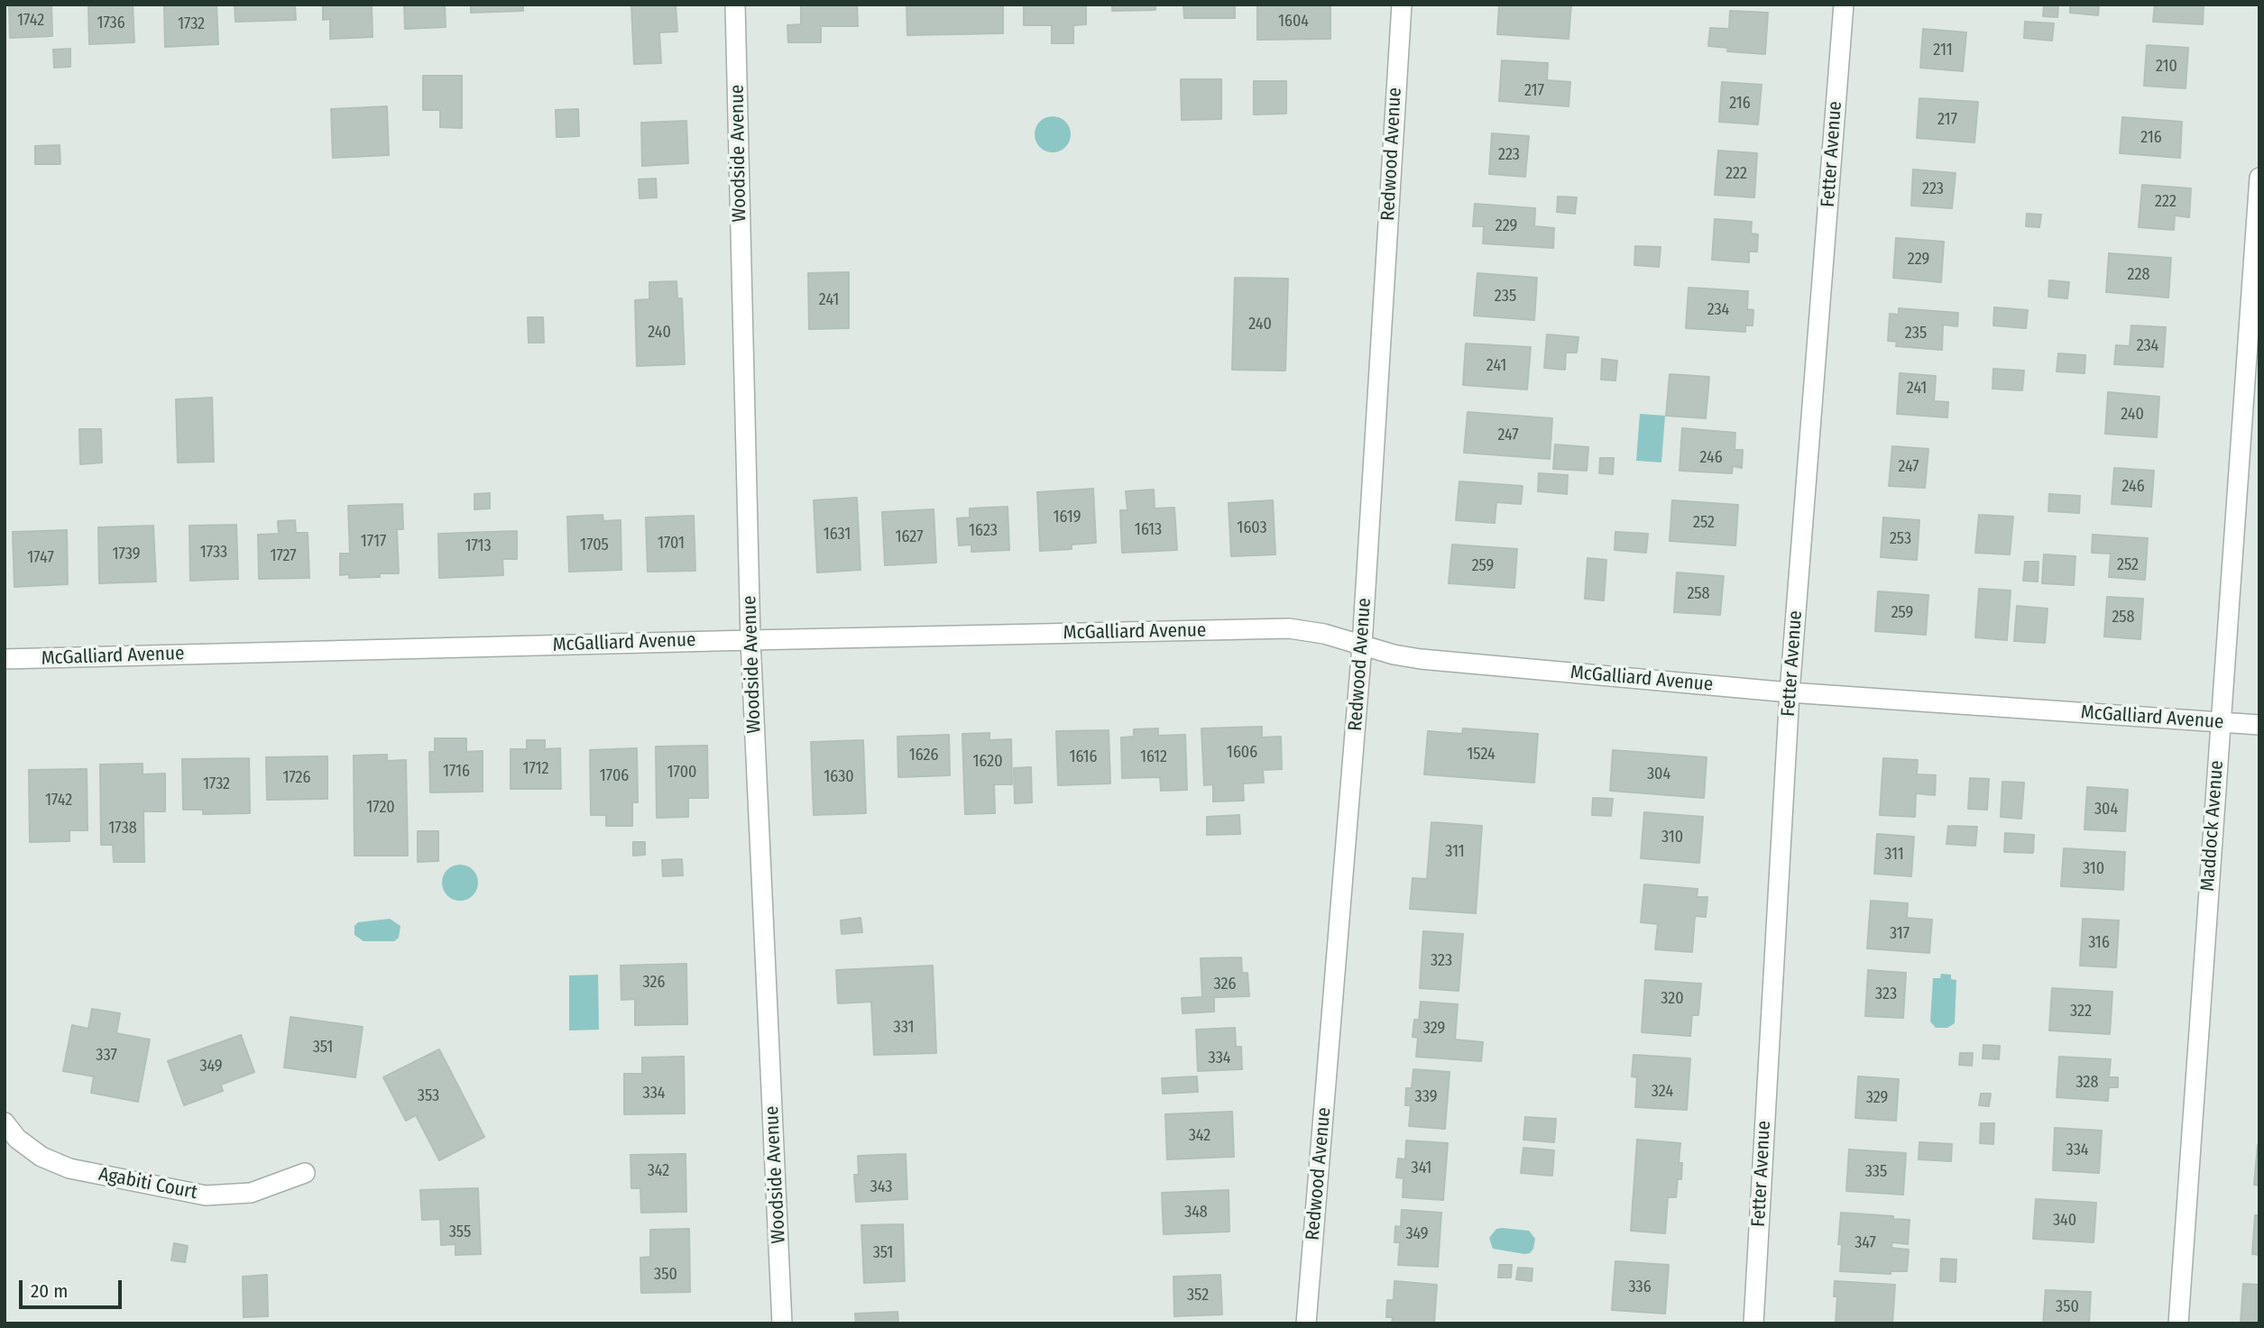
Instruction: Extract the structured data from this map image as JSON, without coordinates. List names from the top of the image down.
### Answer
{
  "streets": {
    "street": [
      "Woodside Avenue",
      "Redwood Avenue",
      "Fetter Avenue",
      "McGalliard Avenue",
      "Maddock Avenue",
      "Agabiti Court"
    ]
  },
  "crossings": [
    ["Woodside Avenue", "McGalliard Avenue"],
    ["Redwood Avenue", "McGalliard Avenue"],
    ["Fetter Avenue", "McGalliard Avenue"],
    ["McGalliard Avenue", "Maddock Avenue"]
  ],
  "house_numbers": [
    "1742",
    "1604",
    "1736",
    "1732",
    "211",
    "210",
    "217",
    "216",
    "217",
    "216",
    "223",
    "222",
    "223",
    "222",
    "229",
    "229",
    "228",
    "235",
    "241",
    "234",
    "240",
    "240",
    "235",
    "234",
    "241",
    "241",
    "240",
    "247",
    "246",
    "247",
    "246",
    "1619",
    "252",
    "1603",
    "1613",
    "1623",
    "1631",
    "1627",
    "253",
    "1717",
    "1701",
    "1705",
    "1713",
    "1733",
    "1739",
    "1727",
    "1747",
    "252",
    "259",
    "258",
    "259",
    "258",
    "1606",
    "1524",
    "1626",
    "1616",
    "1612",
    "1620",
    "1712",
    "1716",
    "1700",
    "304",
    "1706",
    "1630",
    "1726",
    "1732",
    "1742",
    "1720",
    "304",
    "1738",
    "310",
    "311",
    "311",
    "310",
    "317",
    "316",
    "323",
    "326",
    "326",
    "323",
    "320",
    "322",
    "331",
    "329",
    "351",
    "337",
    "334",
    "349",
    "328",
    "324",
    "334",
    "353",
    "339",
    "329",
    "342",
    "334",
    "341",
    "342",
    "335",
    "343",
    "348",
    "340",
    "355",
    "349",
    "347",
    "351",
    "350",
    "336",
    "352",
    "350"
  ],
  "scale_bar": "20 m"
}
